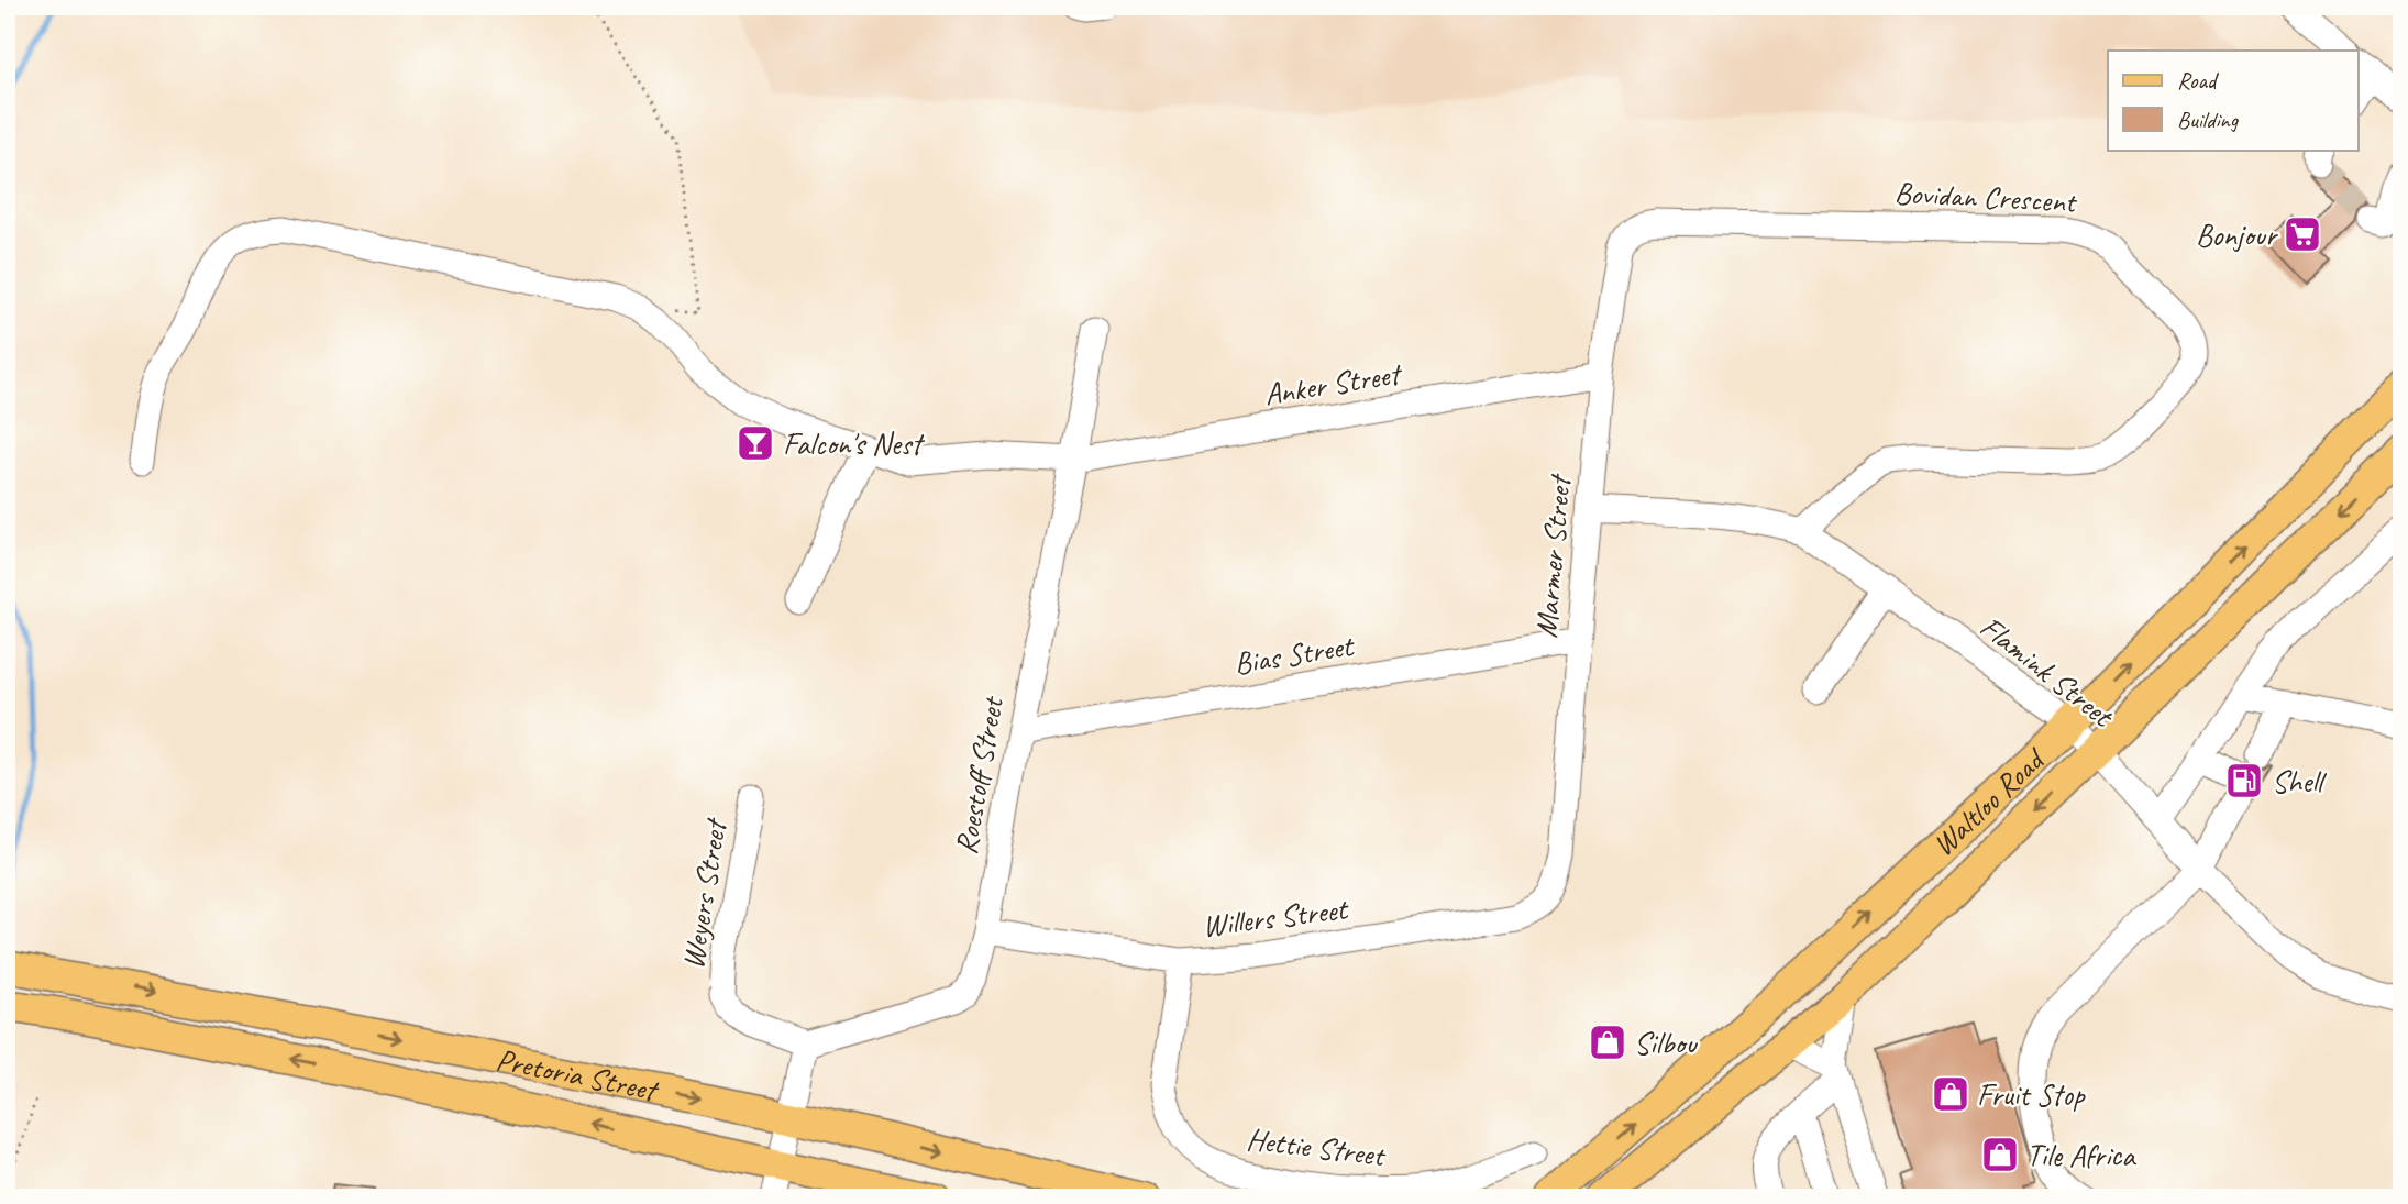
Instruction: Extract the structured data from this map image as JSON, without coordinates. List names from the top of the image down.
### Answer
{
  "streets": {
    "main road": ["Waltloo Road", "Pretoria Street"],
    "street": [
      "Bovidan Crescent",
      "Anker Street",
      "Marmer Street",
      "Bias Street",
      "Flamink Street",
      "Roestoff Street",
      "Weyers Street",
      "Willers Street",
      "Hettie Street"
    ]
  },
  "crossings": [
    ["Bovidan Crescent", "Marmer Street"],
    ["Bovidan Crescent", "Flamink Street"],
    ["Anker Street", "Marmer Street"],
    ["Anker Street", "Roestoff Street"],
    ["Marmer Street", "Bias Street"],
    ["Marmer Street", "Flamink Street"],
    ["Marmer Street", "Willers Street"],
    ["Bias Street", "Roestoff Street"],
    ["Flamink Street", "Waltloo Road"],
    ["Roestoff Street", "Weyers Street"],
    ["Roestoff Street", "Willers Street"],
    ["Willers Street", "Hettie Street"]
  ],
  "places": {
    "supermarket": ["Bonjour"],
    "bar": ["Falcon's Nest"],
    "fuel station": ["Shell"],
    "shop": ["Silbou", "Fruit Stop", "Tile Africa"]
  },
  "legend": ["Road", "Building"]
}
